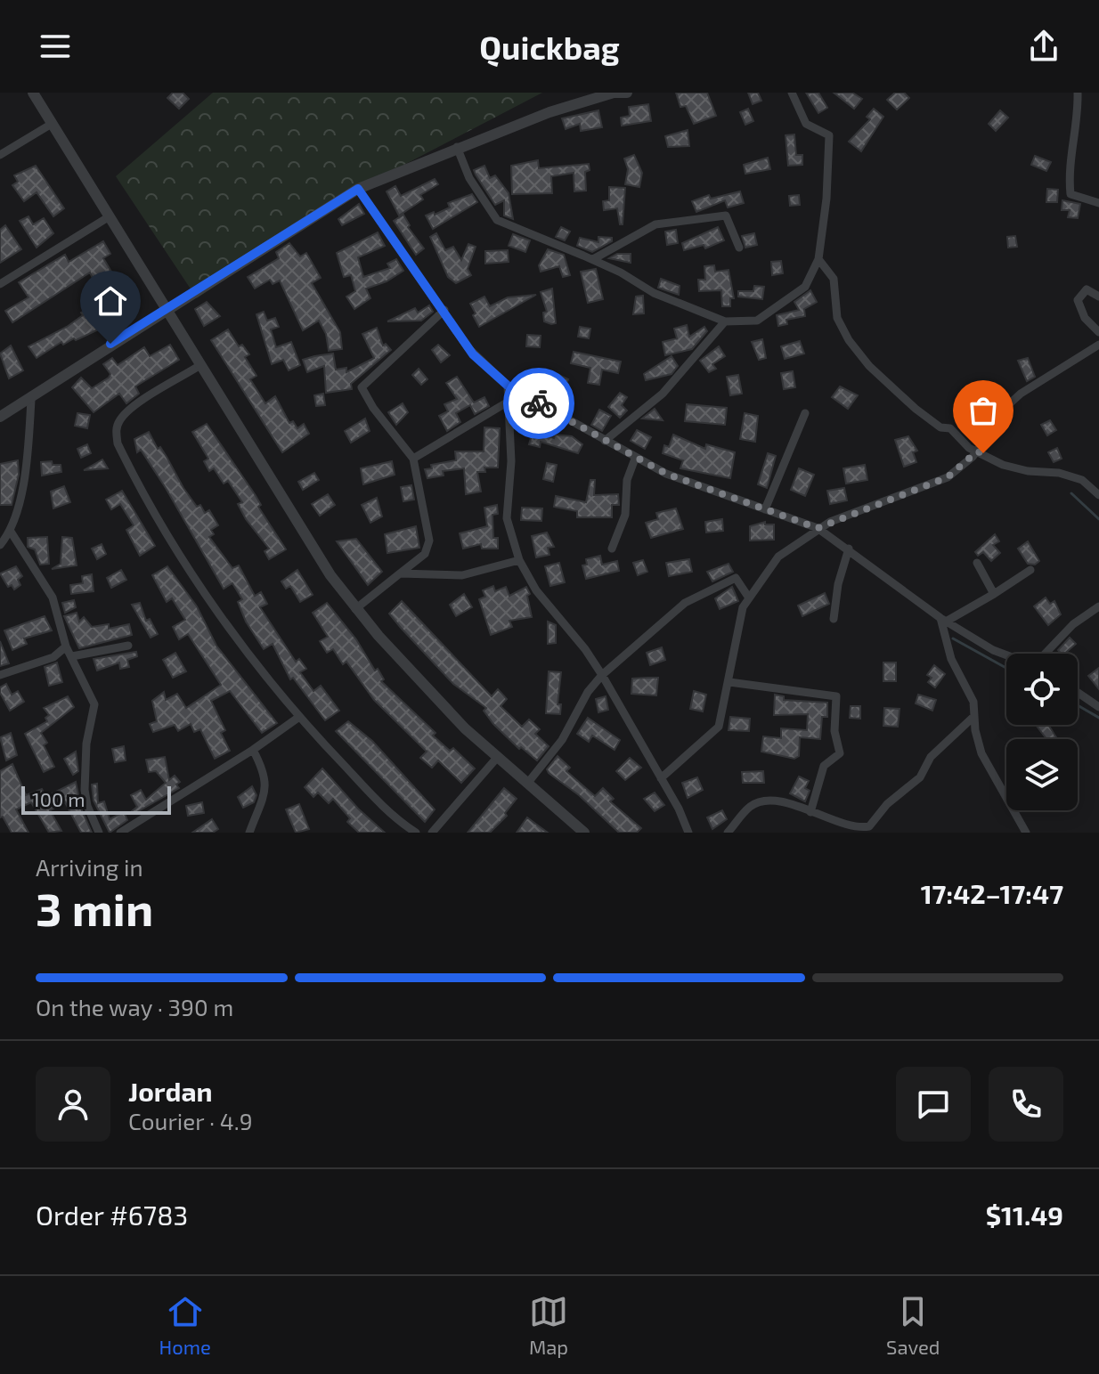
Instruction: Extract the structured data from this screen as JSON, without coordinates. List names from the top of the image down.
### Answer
{
  "scale_bar": "100 m",
  "page": {
    "header": "Quickbag",
    "scale": "100 m",
    "heading": ["3 min", "Arriving in", "17:42–17:47"],
    "panel": [
      "Jordan",
      "Courier · 4.9",
      "Order #6783",
      "$11.49"
    ],
    "bar": "On the way · 390 m",
    "tabs": ["Home", "Map", "Saved"]
  }
}
